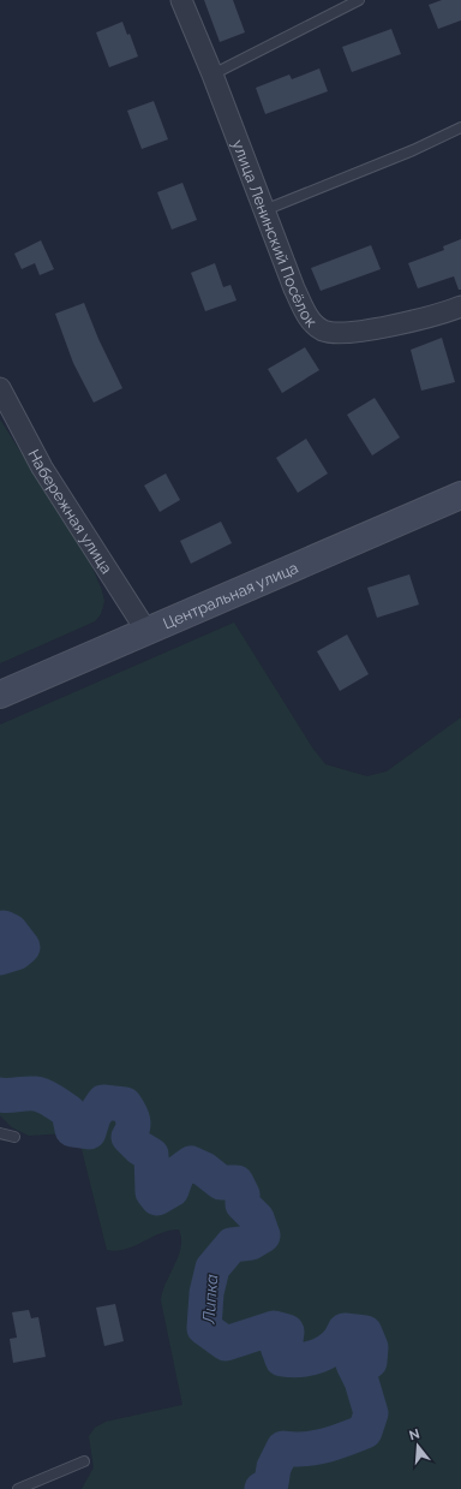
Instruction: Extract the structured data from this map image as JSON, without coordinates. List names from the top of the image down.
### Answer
{
  "streets": {
    "main road": ["Центральная улица"],
    "street": ["улица Ленинский Посёлок", "Набережная улица"]
  },
  "crossings": [
    ["Набережная улица", "Центральная улица"]
  ],
  "water": ["Липка"],
  "north": "top"
}
